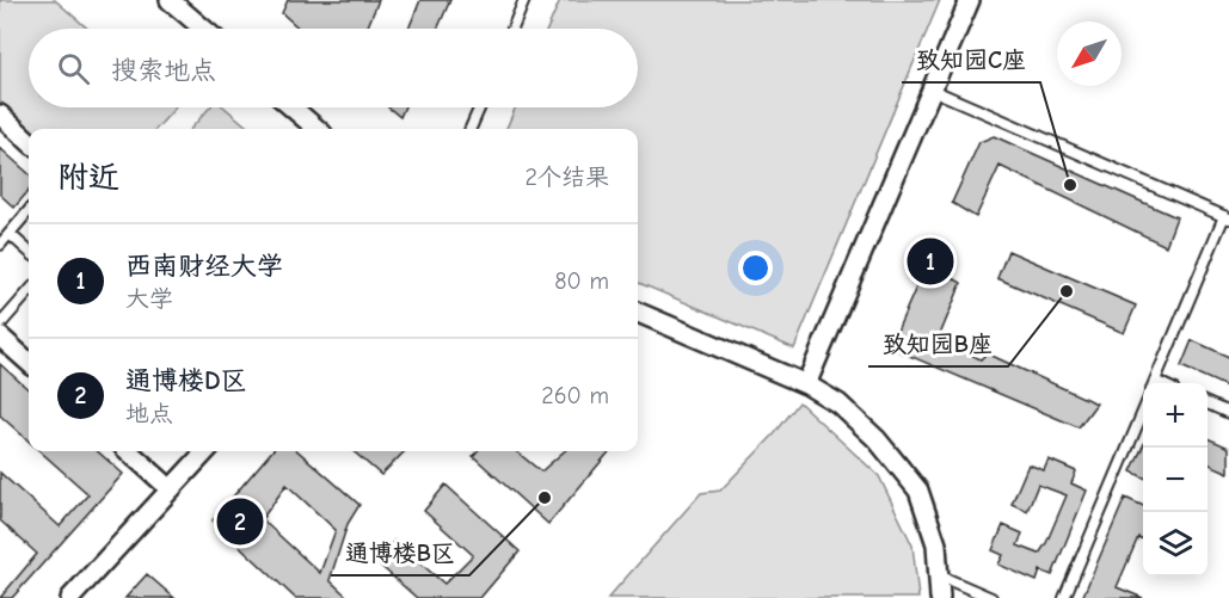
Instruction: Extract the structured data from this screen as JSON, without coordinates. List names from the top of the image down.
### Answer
{
  "places": ["致知园C座", "致知园B座", "通博楼B区"],
  "north": "bottom left",
  "page": {
    "search": "搜索地点",
    "heading": ["附近", "2个结果"],
    "list": [
      {
        "mark": "1",
        "name": "西南财经大学",
        "note": "大学",
        "value": "80 m"
      },
      {
        "mark": "2",
        "name": "通博楼D区",
        "note": "地点",
        "value": "260 m"
      }
    ],
    "pins": ["1", "2"],
    "map_buttons": ["+", "−"]
  }
}
